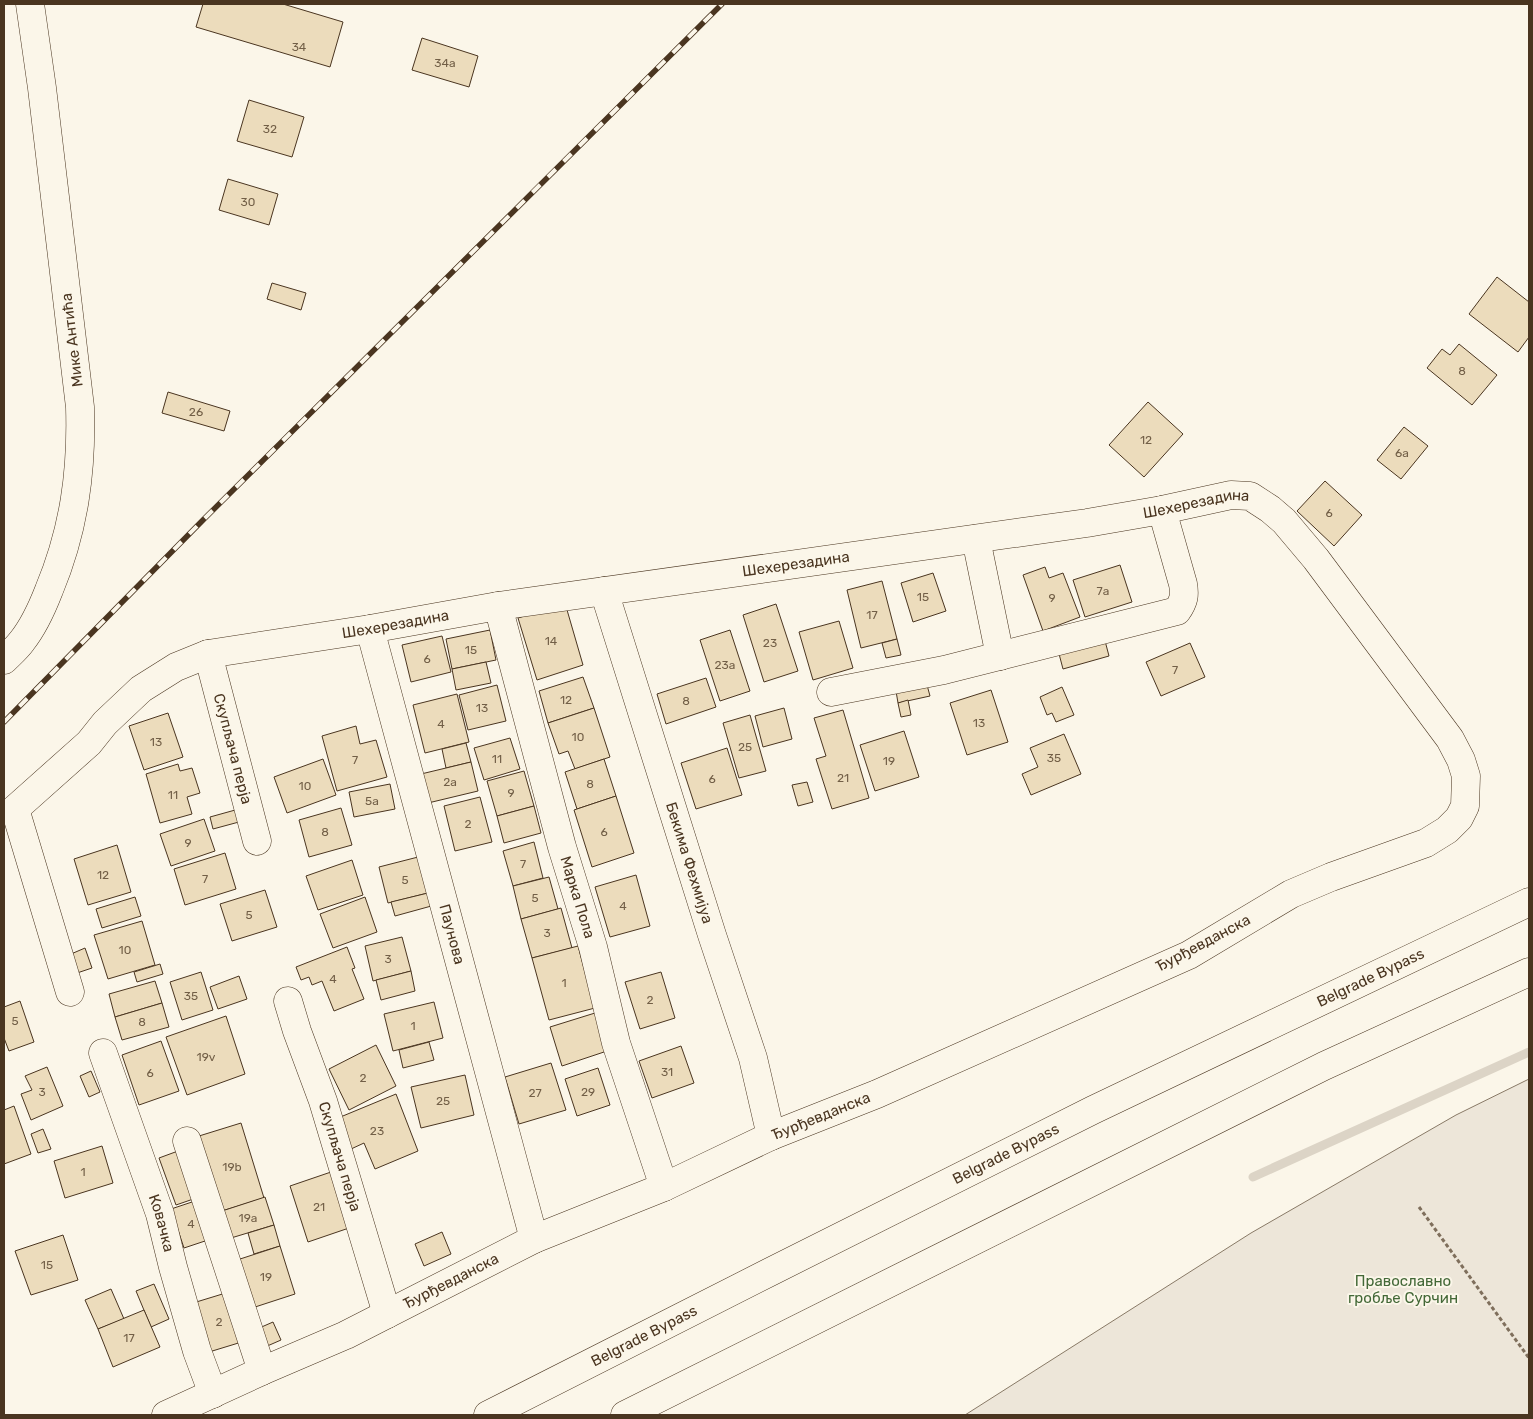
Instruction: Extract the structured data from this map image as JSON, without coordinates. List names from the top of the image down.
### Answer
{
  "streets": {
    "main road": [
      "Мике Антића",
      "Шехерезадина",
      "Скупљача перја",
      "Бекима Фехмијуа",
      "Марка Пола",
      "Паунова",
      "Ђурђевданска",
      "Belgrade Bypass",
      "Ковачка"
    ]
  },
  "crossings": [
    ["Шехерезадина", "Скупљача перја"],
    ["Шехерезадина", "Бекима Фехмијуа"],
    ["Шехерезадина", "Марка Пола"],
    ["Шехерезадина", "Паунова"],
    ["Шехерезадина", "Ђурђевданска"],
    ["Скупљача перја", "Ђурђевданска"],
    ["Бекима Фехмијуа", "Ђурђевданска"],
    ["Марка Пола", "Ђурђевданска"],
    ["Паунова", "Ђурђевданска"],
    ["Ђурђевданска", "Ковачка"]
  ],
  "parks": ["Православно гробље Сурчин"],
  "house_numbers": [
    "34",
    "34a",
    "32",
    "30",
    "8",
    "26",
    "12",
    "6a",
    "6",
    "7a",
    "15",
    "9",
    "17",
    "14",
    "23",
    "15",
    "6",
    "23a",
    "7",
    "12",
    "8",
    "13",
    "13",
    "4",
    "10",
    "13",
    "25",
    "35",
    "11",
    "7",
    "19",
    "21",
    "6",
    "2a",
    "8",
    "10",
    "9",
    "11",
    "5a",
    "2",
    "8",
    "6",
    "9",
    "7",
    "12",
    "7",
    "5",
    "5",
    "4",
    "5",
    "3",
    "10",
    "3",
    "4",
    "1",
    "35",
    "2",
    "5",
    "8",
    "1",
    "19v",
    "31",
    "6",
    "2",
    "3",
    "29",
    "27",
    "25",
    "23",
    "19b",
    "1",
    "21",
    "19a",
    "4",
    "15",
    "19",
    "2",
    "17"
  ]
}
